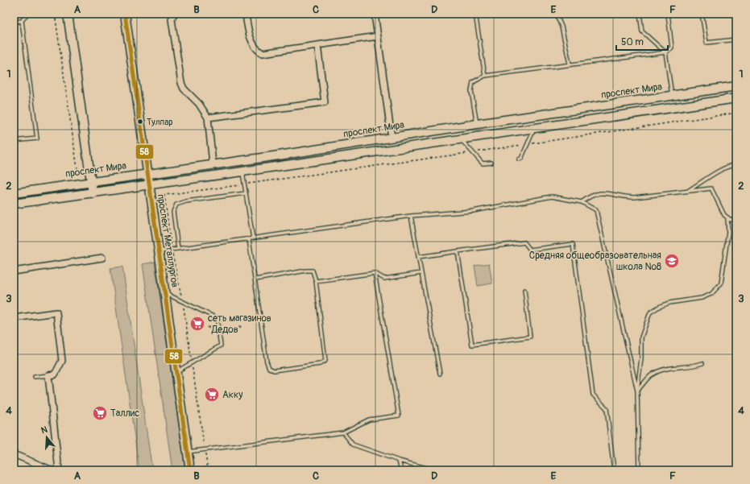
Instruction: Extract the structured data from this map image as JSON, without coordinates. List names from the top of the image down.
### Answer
{
  "streets": {
    "main road": ["проспект Мира", "проспект Металлургов"]
  },
  "crossings": [
    ["проспект Мира", "проспект Металлургов"]
  ],
  "places": {
    "other": ["Тулпар"],
    "school or university": ["Средняя общеобразовательная школа №8"],
    "supermarket": ["сеть магазинов \"Дедов\"", "Акку", "Таллис"]
  },
  "lines": ["transit line 58"],
  "scale_bar": "50 m",
  "north": "top",
  "grid": {
    "columns": [
      "A",
      "B",
      "C",
      "D",
      "E",
      "F"
    ],
    "rows": [
      "1",
      "2",
      "3",
      "4"
    ]
  }
}
